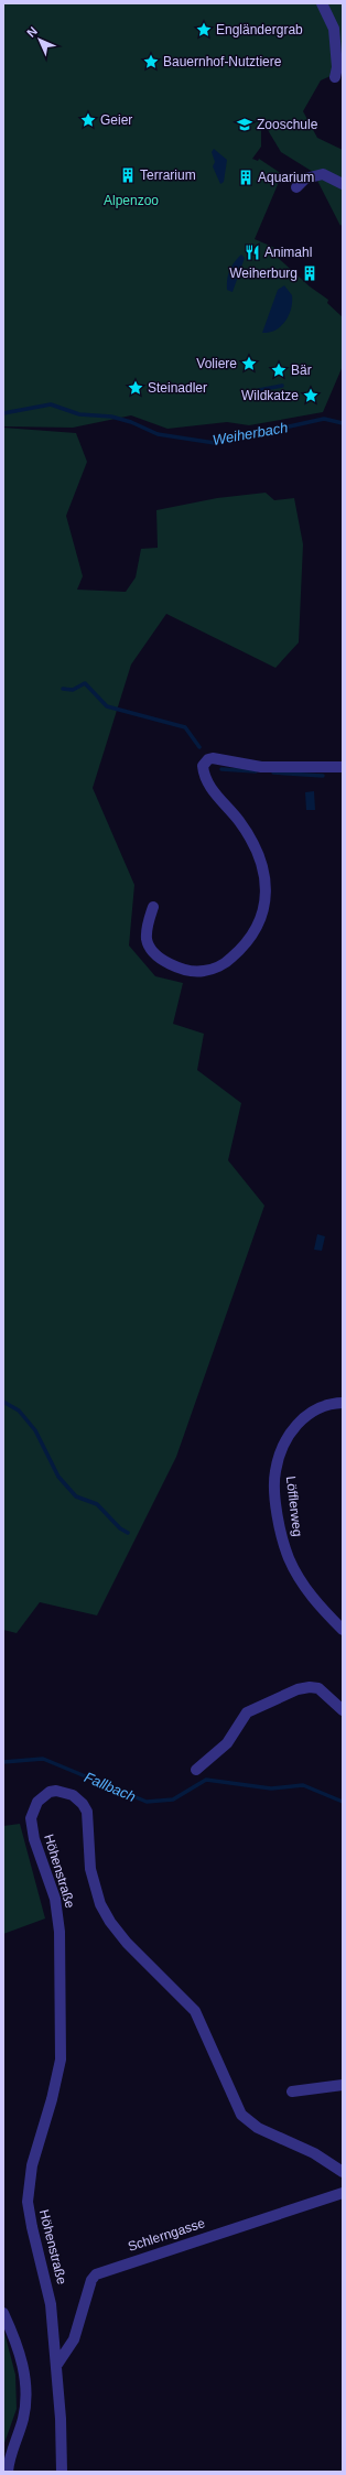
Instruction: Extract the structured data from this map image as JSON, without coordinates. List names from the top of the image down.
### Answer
{
  "streets": {
    "street": ["Löfflerweg", "Höhenstraße", "Schlerngasse"]
  },
  "crossings": [
    ["Höhenstraße", "Schlerngasse"]
  ],
  "water": ["Weiherbach", "Fallbach"],
  "parks": ["Alpenzoo"],
  "places": {
    "place": [
      "Engländergrab",
      "Bauernhof-Nutztiere",
      "Geier",
      "Voliere",
      "Bär",
      "Steinadler",
      "Wildkatze"
    ],
    "school or university": ["Zooschule"],
    "building": ["Terrarium", "Aquarium", "Weiherburg"],
    "restaurant": ["Animahl"]
  },
  "north": "top left"
}
